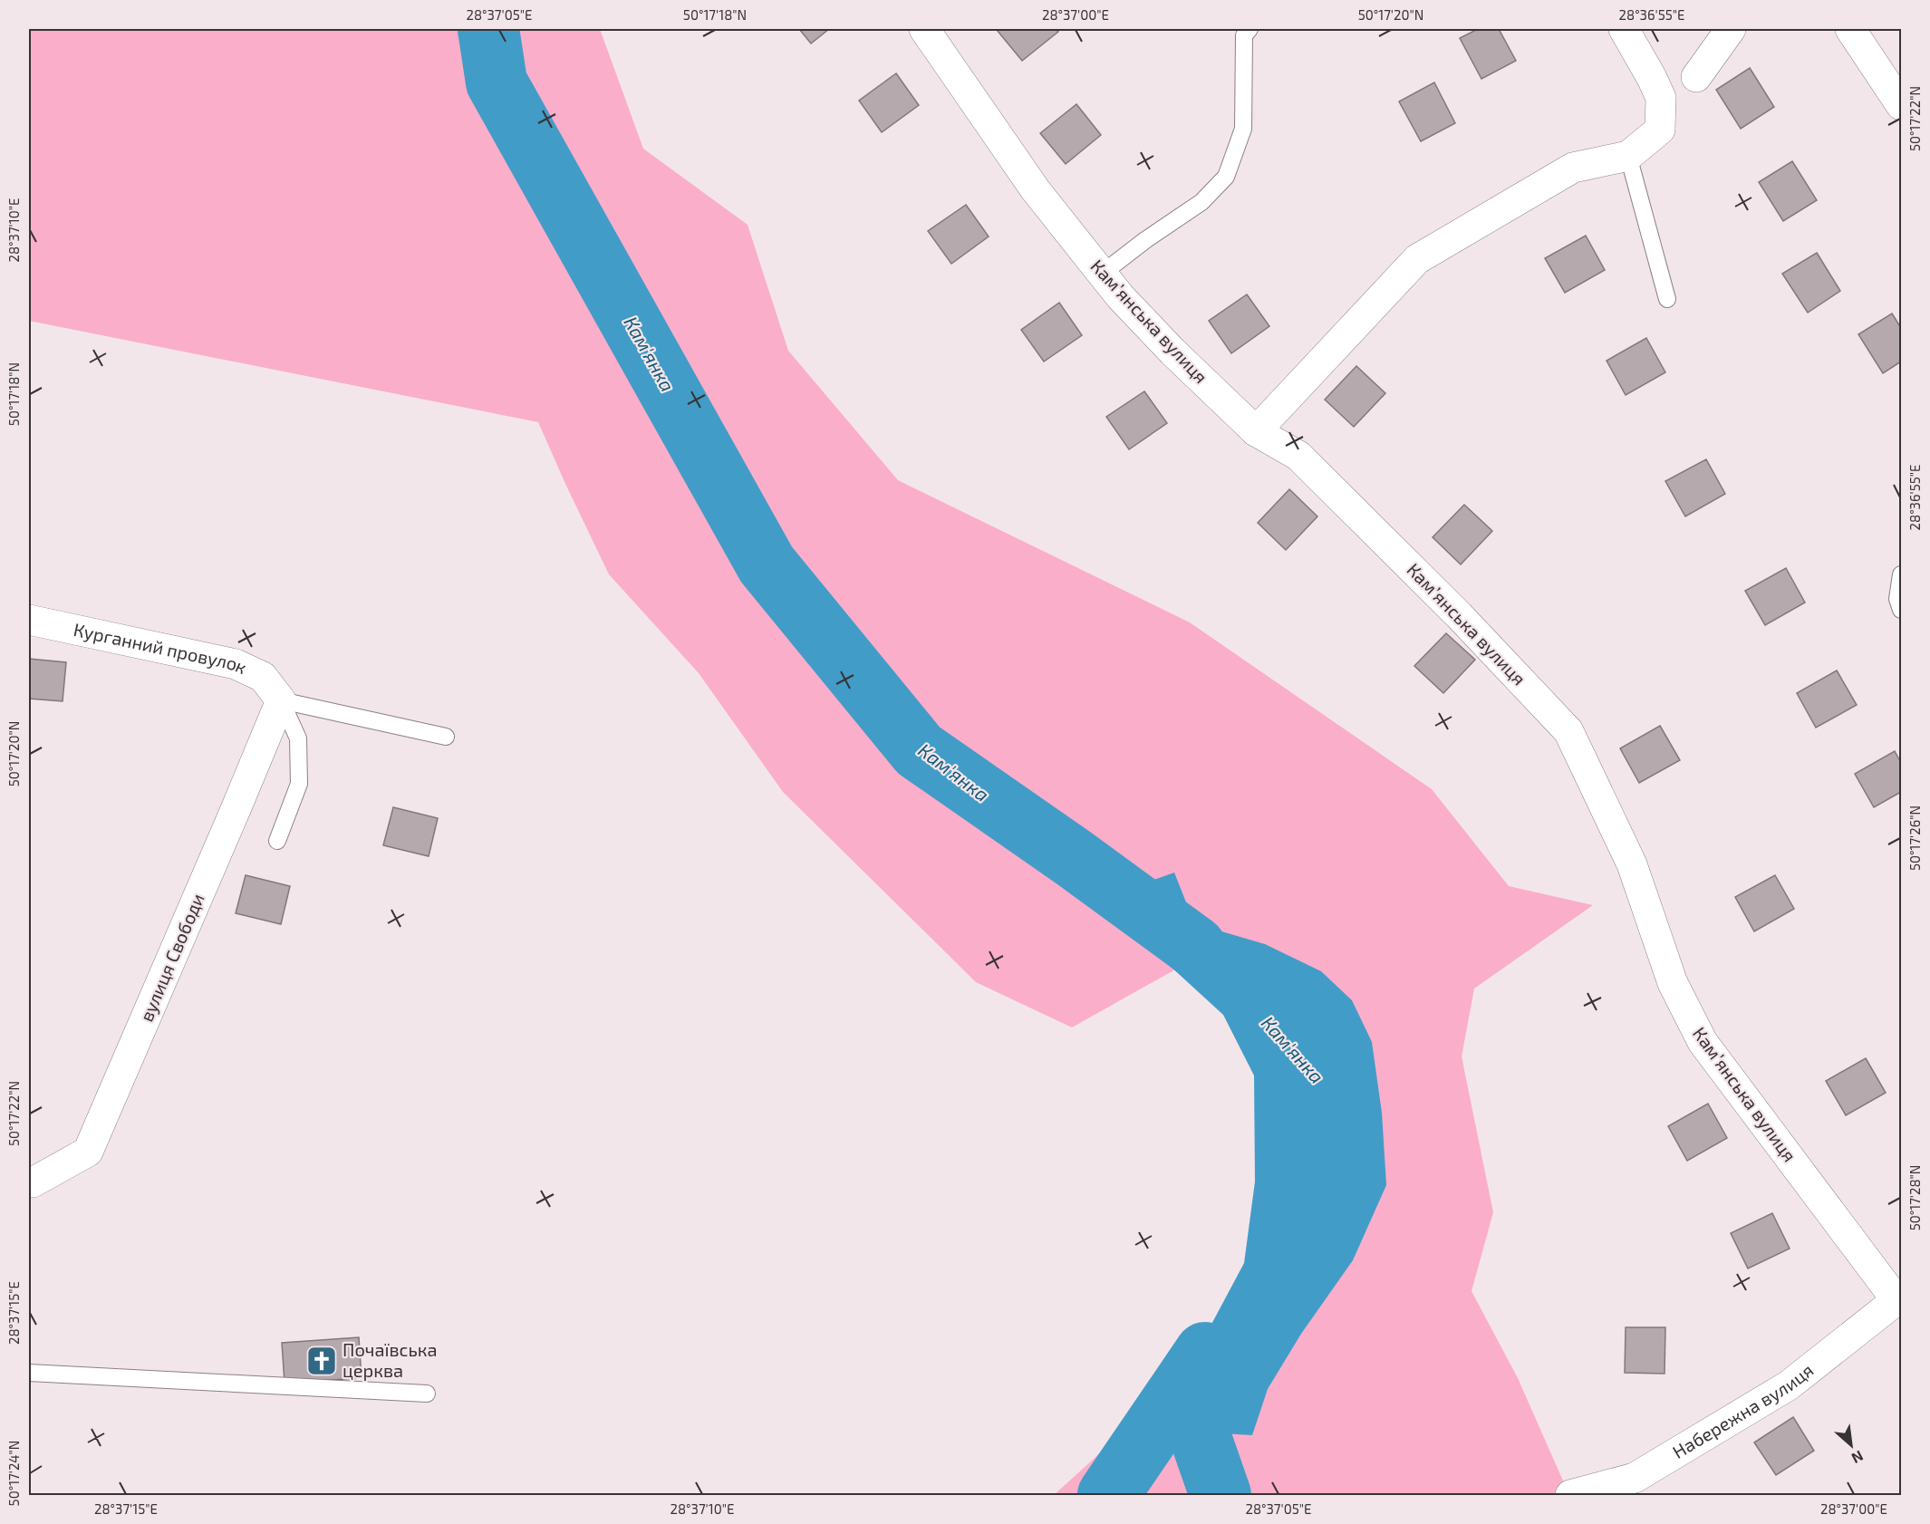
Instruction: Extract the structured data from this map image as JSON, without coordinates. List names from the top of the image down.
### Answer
{
  "streets": {
    "street": [
      "Камʼянська вулиця",
      "Курганний провулок",
      "вулиця Свободи",
      "Набережна вулиця"
    ]
  },
  "crossings": [
    ["Камʼянська вулиця", "Набережна вулиця"],
    ["Курганний провулок", "вулиця Свободи"]
  ],
  "water": ["Кам'янка"],
  "places": {
    "church": ["Почаївська церква"]
  },
  "north": "bottom right",
  "coordinates": [
    "28°37'05\"E",
    "50°17'18\"N",
    "28°37'00\"E",
    "50°17'20\"N",
    "28°36'55\"E",
    "50°17'22\"N",
    "28°37'10\"E",
    "50°17'26\"N",
    "50°17'28\"N",
    "28°37'15\"E",
    "50°17'24\"N"
  ]
}
